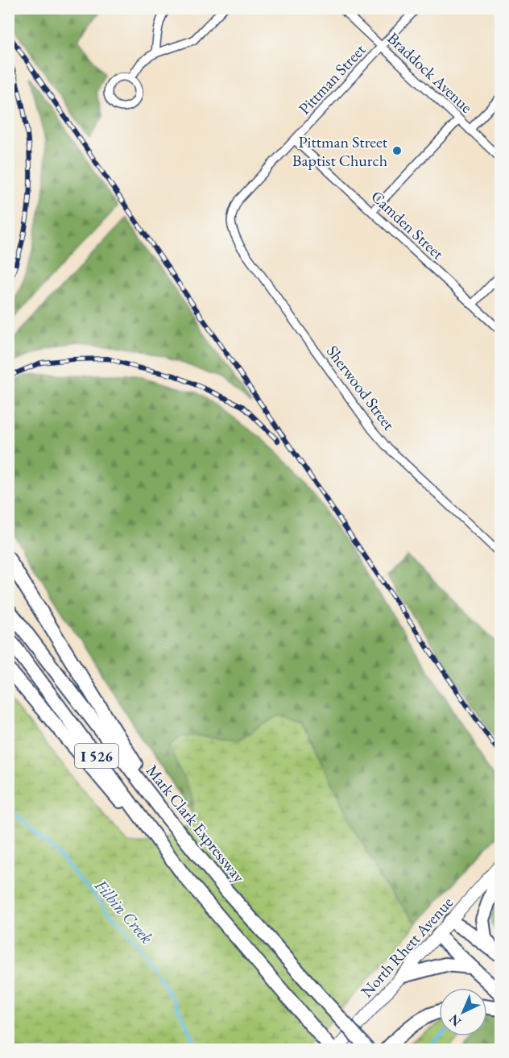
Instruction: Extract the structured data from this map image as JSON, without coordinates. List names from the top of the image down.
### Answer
{
  "streets": {
    "highway": ["I 526", "Mark Clark Expressway"],
    "main road": ["North Rhett Avenue"],
    "street": [
      "Braddock Avenue",
      "Pittman Street",
      "Camden Street",
      "Sherwood Street"
    ]
  },
  "crossings": [
    ["Braddock Avenue", "Pittman Street"],
    ["Pittman Street", "Camden Street"],
    ["Pittman Street", "Sherwood Street"]
  ],
  "water": ["Filbin Creek"],
  "places": ["Pittman Street Baptist Church"],
  "north": "bottom left"
}
